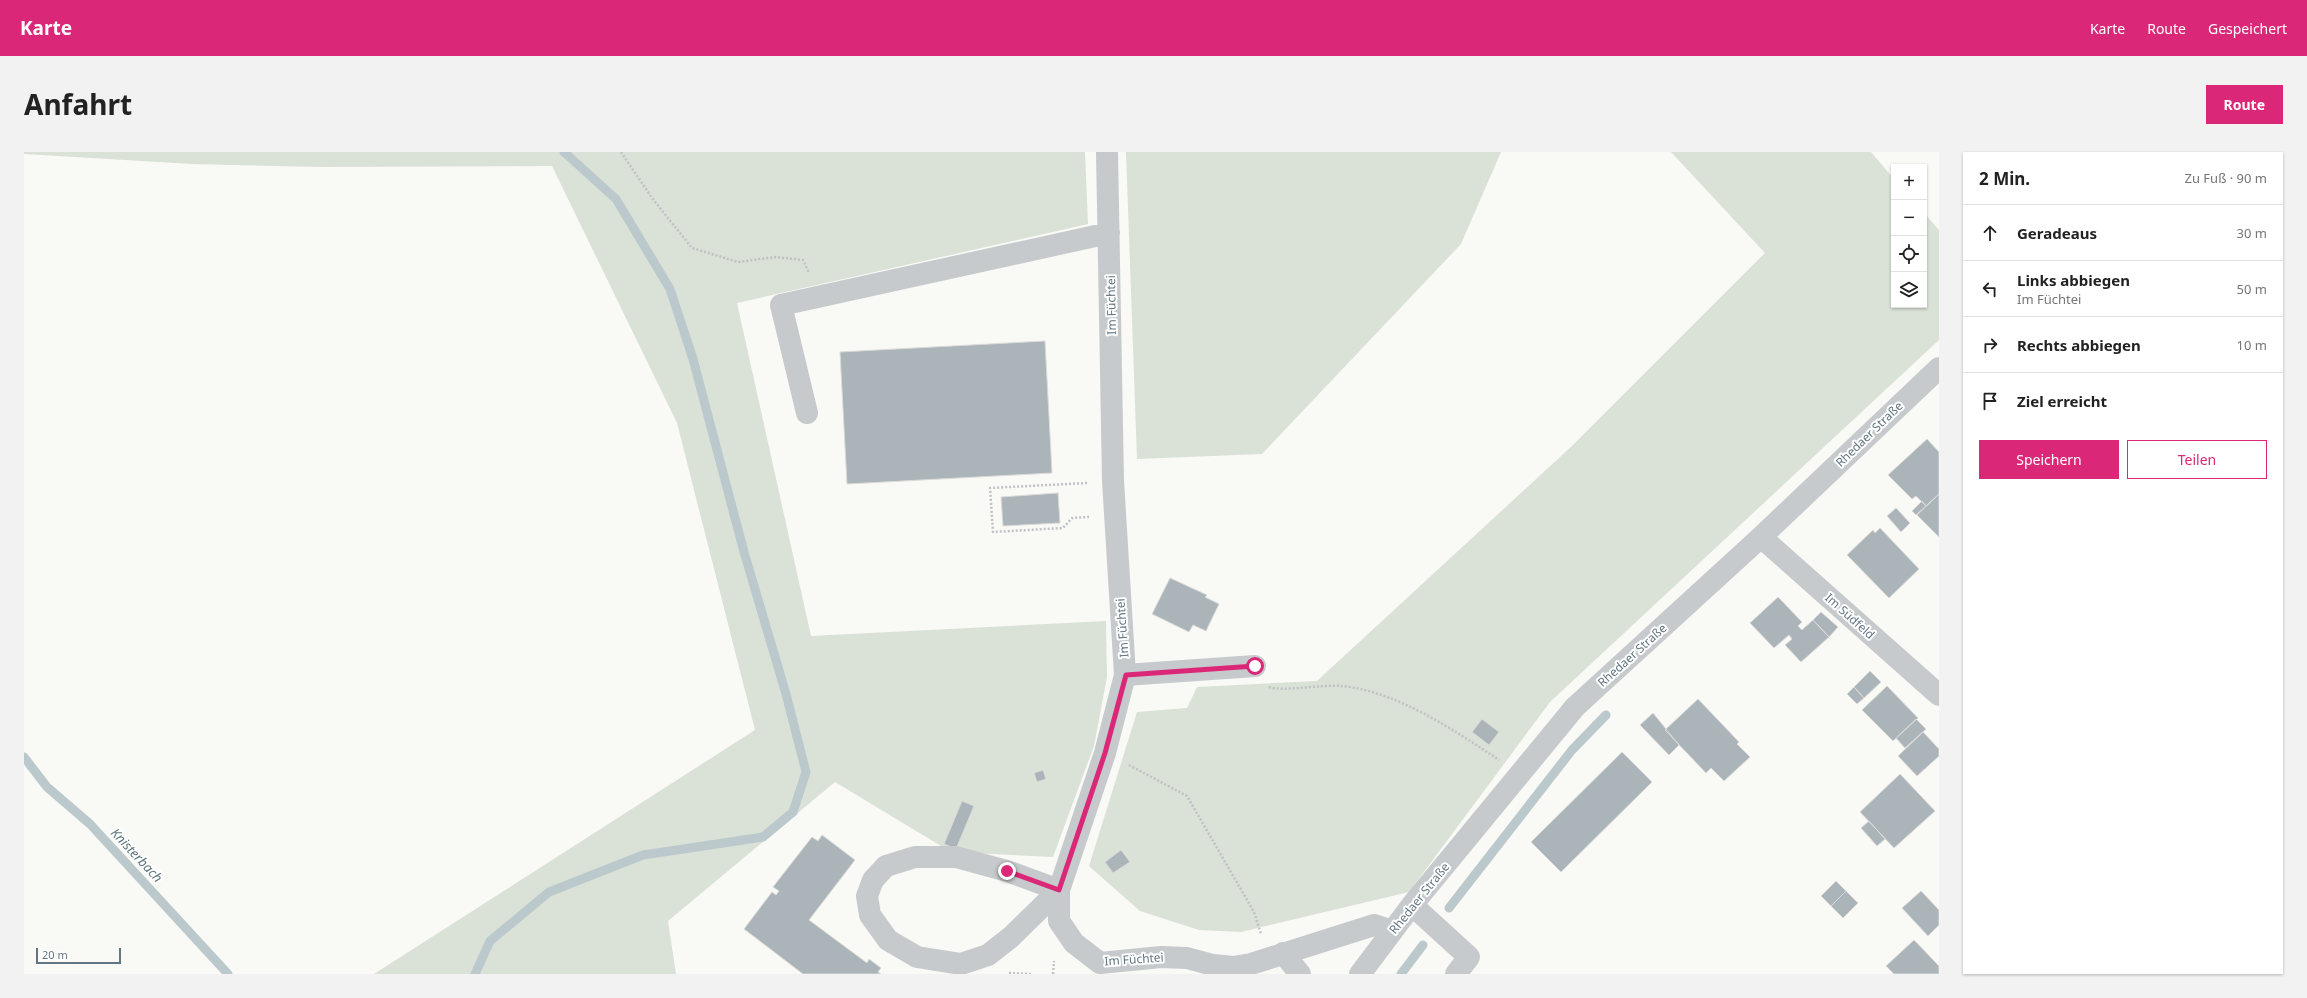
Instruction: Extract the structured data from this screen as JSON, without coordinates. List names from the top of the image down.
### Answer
{
  "streets": {
    "street": ["Im Füchtei", "Rhedaer Straße", "Im Südfeld"]
  },
  "crossings": [
    ["Im Füchtei", "Rhedaer Straße"],
    ["Rhedaer Straße", "Im Südfeld"]
  ],
  "water": ["Knisterbach"],
  "scale_bar": "20 m",
  "page": {
    "header": "Karte",
    "nav": ["Karte", "Route", "Gespeichert"],
    "title": "Anfahrt",
    "buttons": [
      "Route",
      ["Speichern", "Teilen"]
    ],
    "heading": ["2 Min.", "Zu Fuß · 90 m"],
    "map_buttons": ["+", "−"],
    "list": [
      ["Geradeaus", "30 m"],
      ["Links abbiegen", "Im Füchtei", "50 m"],
      ["Rechts abbiegen", "10 m"],
      "Ziel erreicht"
    ],
    "scale": "20 m"
  }
}
